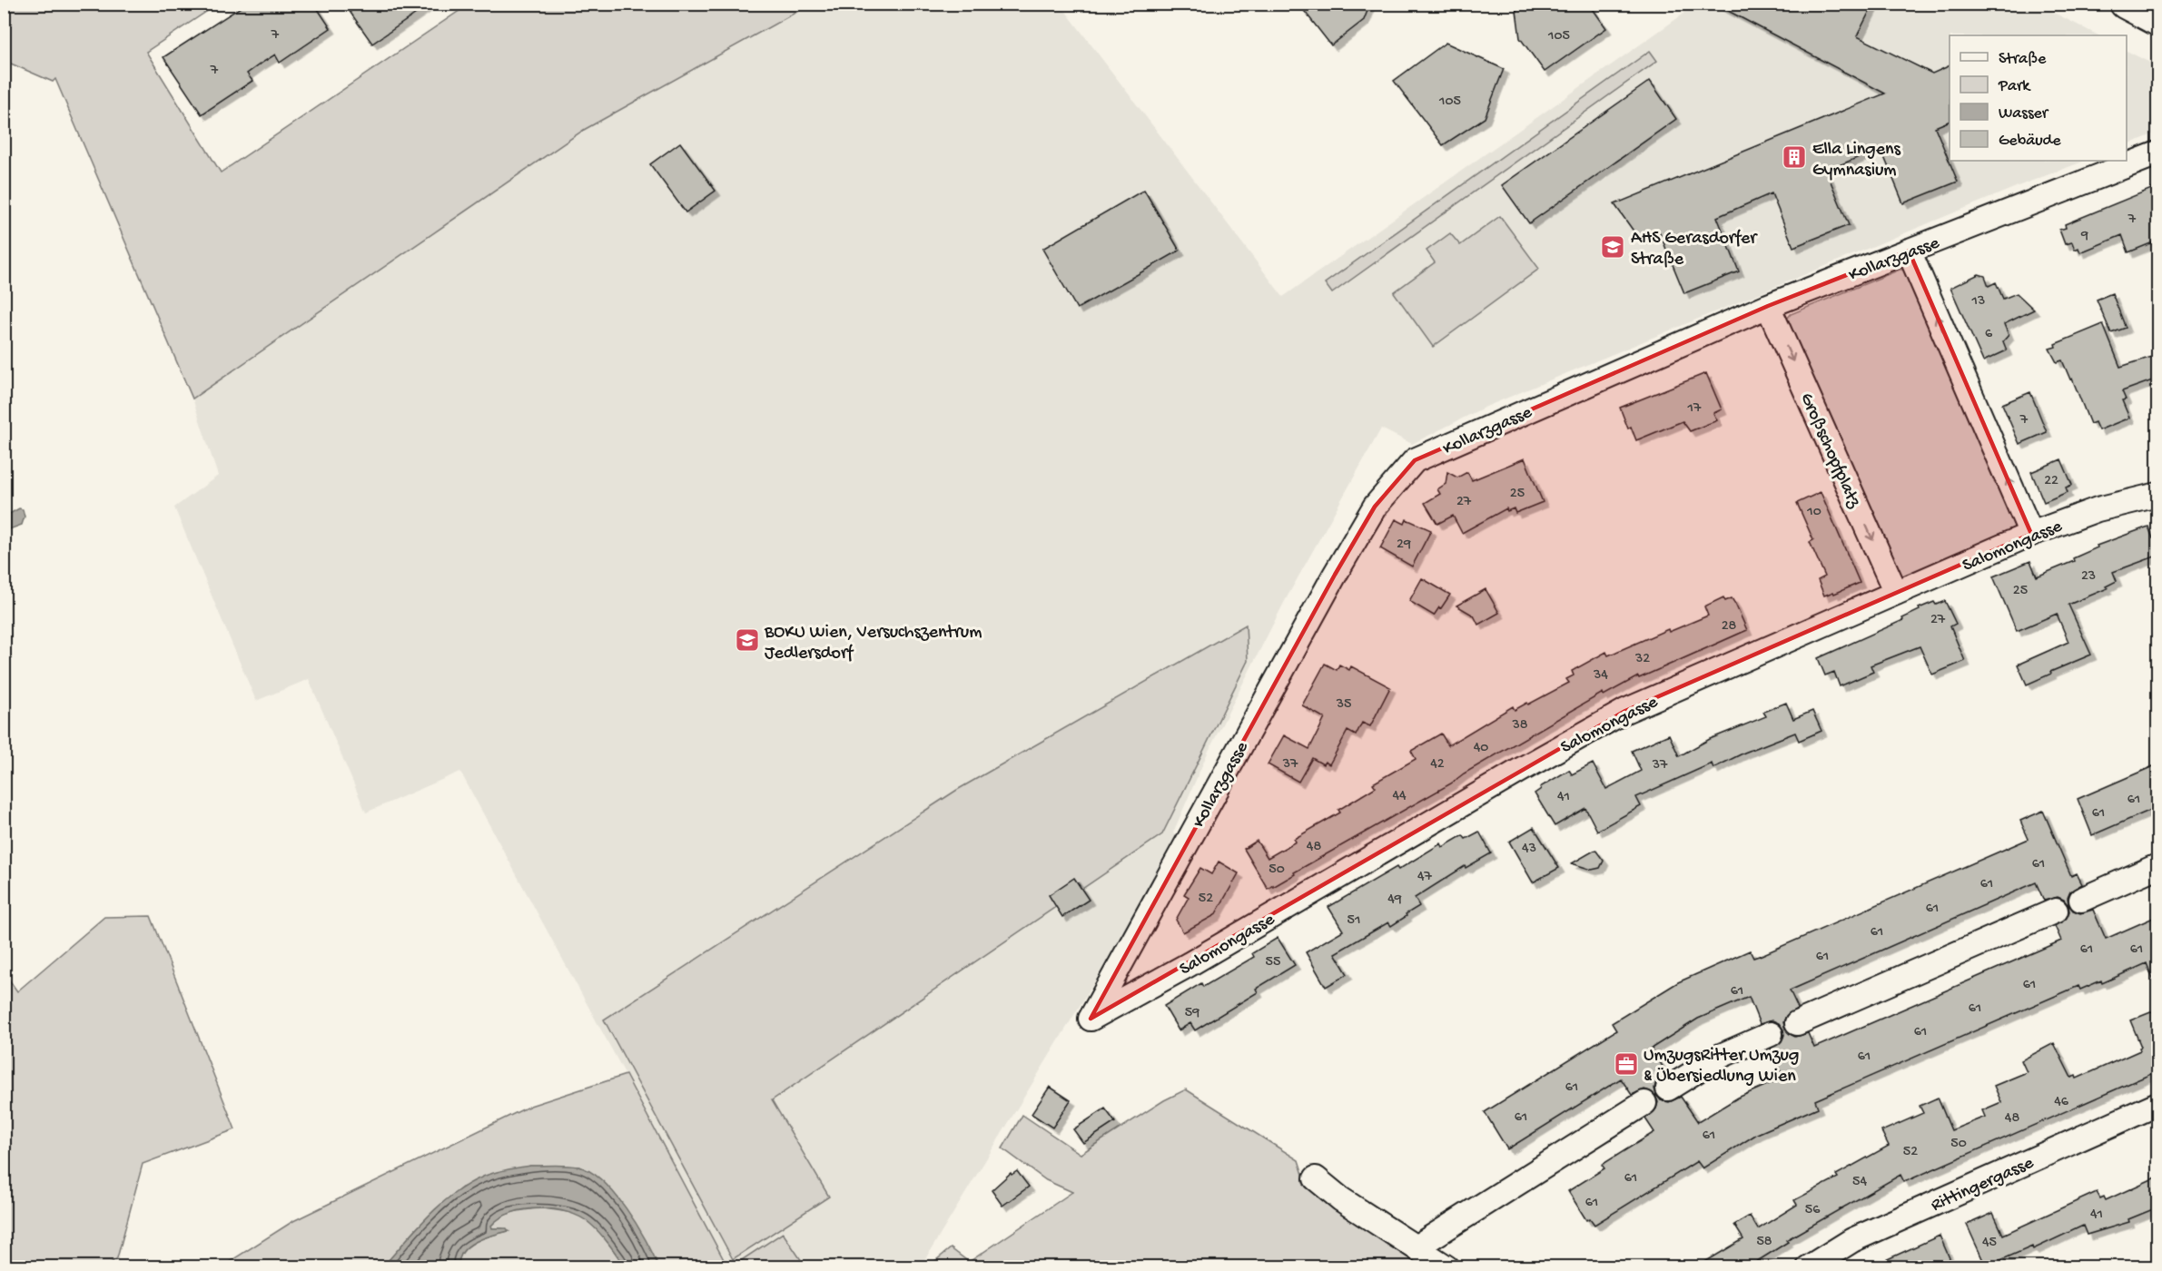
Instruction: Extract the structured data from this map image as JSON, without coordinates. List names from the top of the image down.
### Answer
{
  "streets": {
    "street": [
      "Kollarzgasse",
      "Großschopfplatz",
      "Salomongasse",
      "Rittingergasse"
    ]
  },
  "crossings": [
    ["Kollarzgasse", "Großschopfplatz"],
    ["Kollarzgasse", "Salomongasse"],
    ["Großschopfplatz", "Salomongasse"]
  ],
  "places": {
    "building": ["Ella Lingens Gymnasium"],
    "school or university": ["AHS Gerasdorfer Straße", "BOKU Wien, Versuchszentrum Jedlersdorf"],
    "office": ["UmzugsRitter Umzug & Übersiedlung Wien"]
  },
  "house_numbers": [
    "7",
    "105",
    "7",
    "105",
    "7",
    "9",
    "13",
    "6",
    "17",
    "7",
    "22",
    "25",
    "27",
    "10",
    "29",
    "23",
    "25",
    "27",
    "28",
    "32",
    "34",
    "35",
    "38",
    "40",
    "37",
    "42",
    "37",
    "44",
    "41",
    "61",
    "61",
    "48",
    "43",
    "61",
    "50",
    "47",
    "61",
    "52",
    "49",
    "61",
    "51",
    "61",
    "61",
    "61",
    "61",
    "55",
    "61",
    "61",
    "61",
    "59",
    "61",
    "61",
    "61",
    "46",
    "61",
    "48",
    "61",
    "50",
    "52",
    "61",
    "54",
    "61",
    "56",
    "41",
    "58",
    "45"
  ],
  "legend": [
    "Straße",
    "Park",
    "Wasser",
    "Gebäude"
  ]
}
